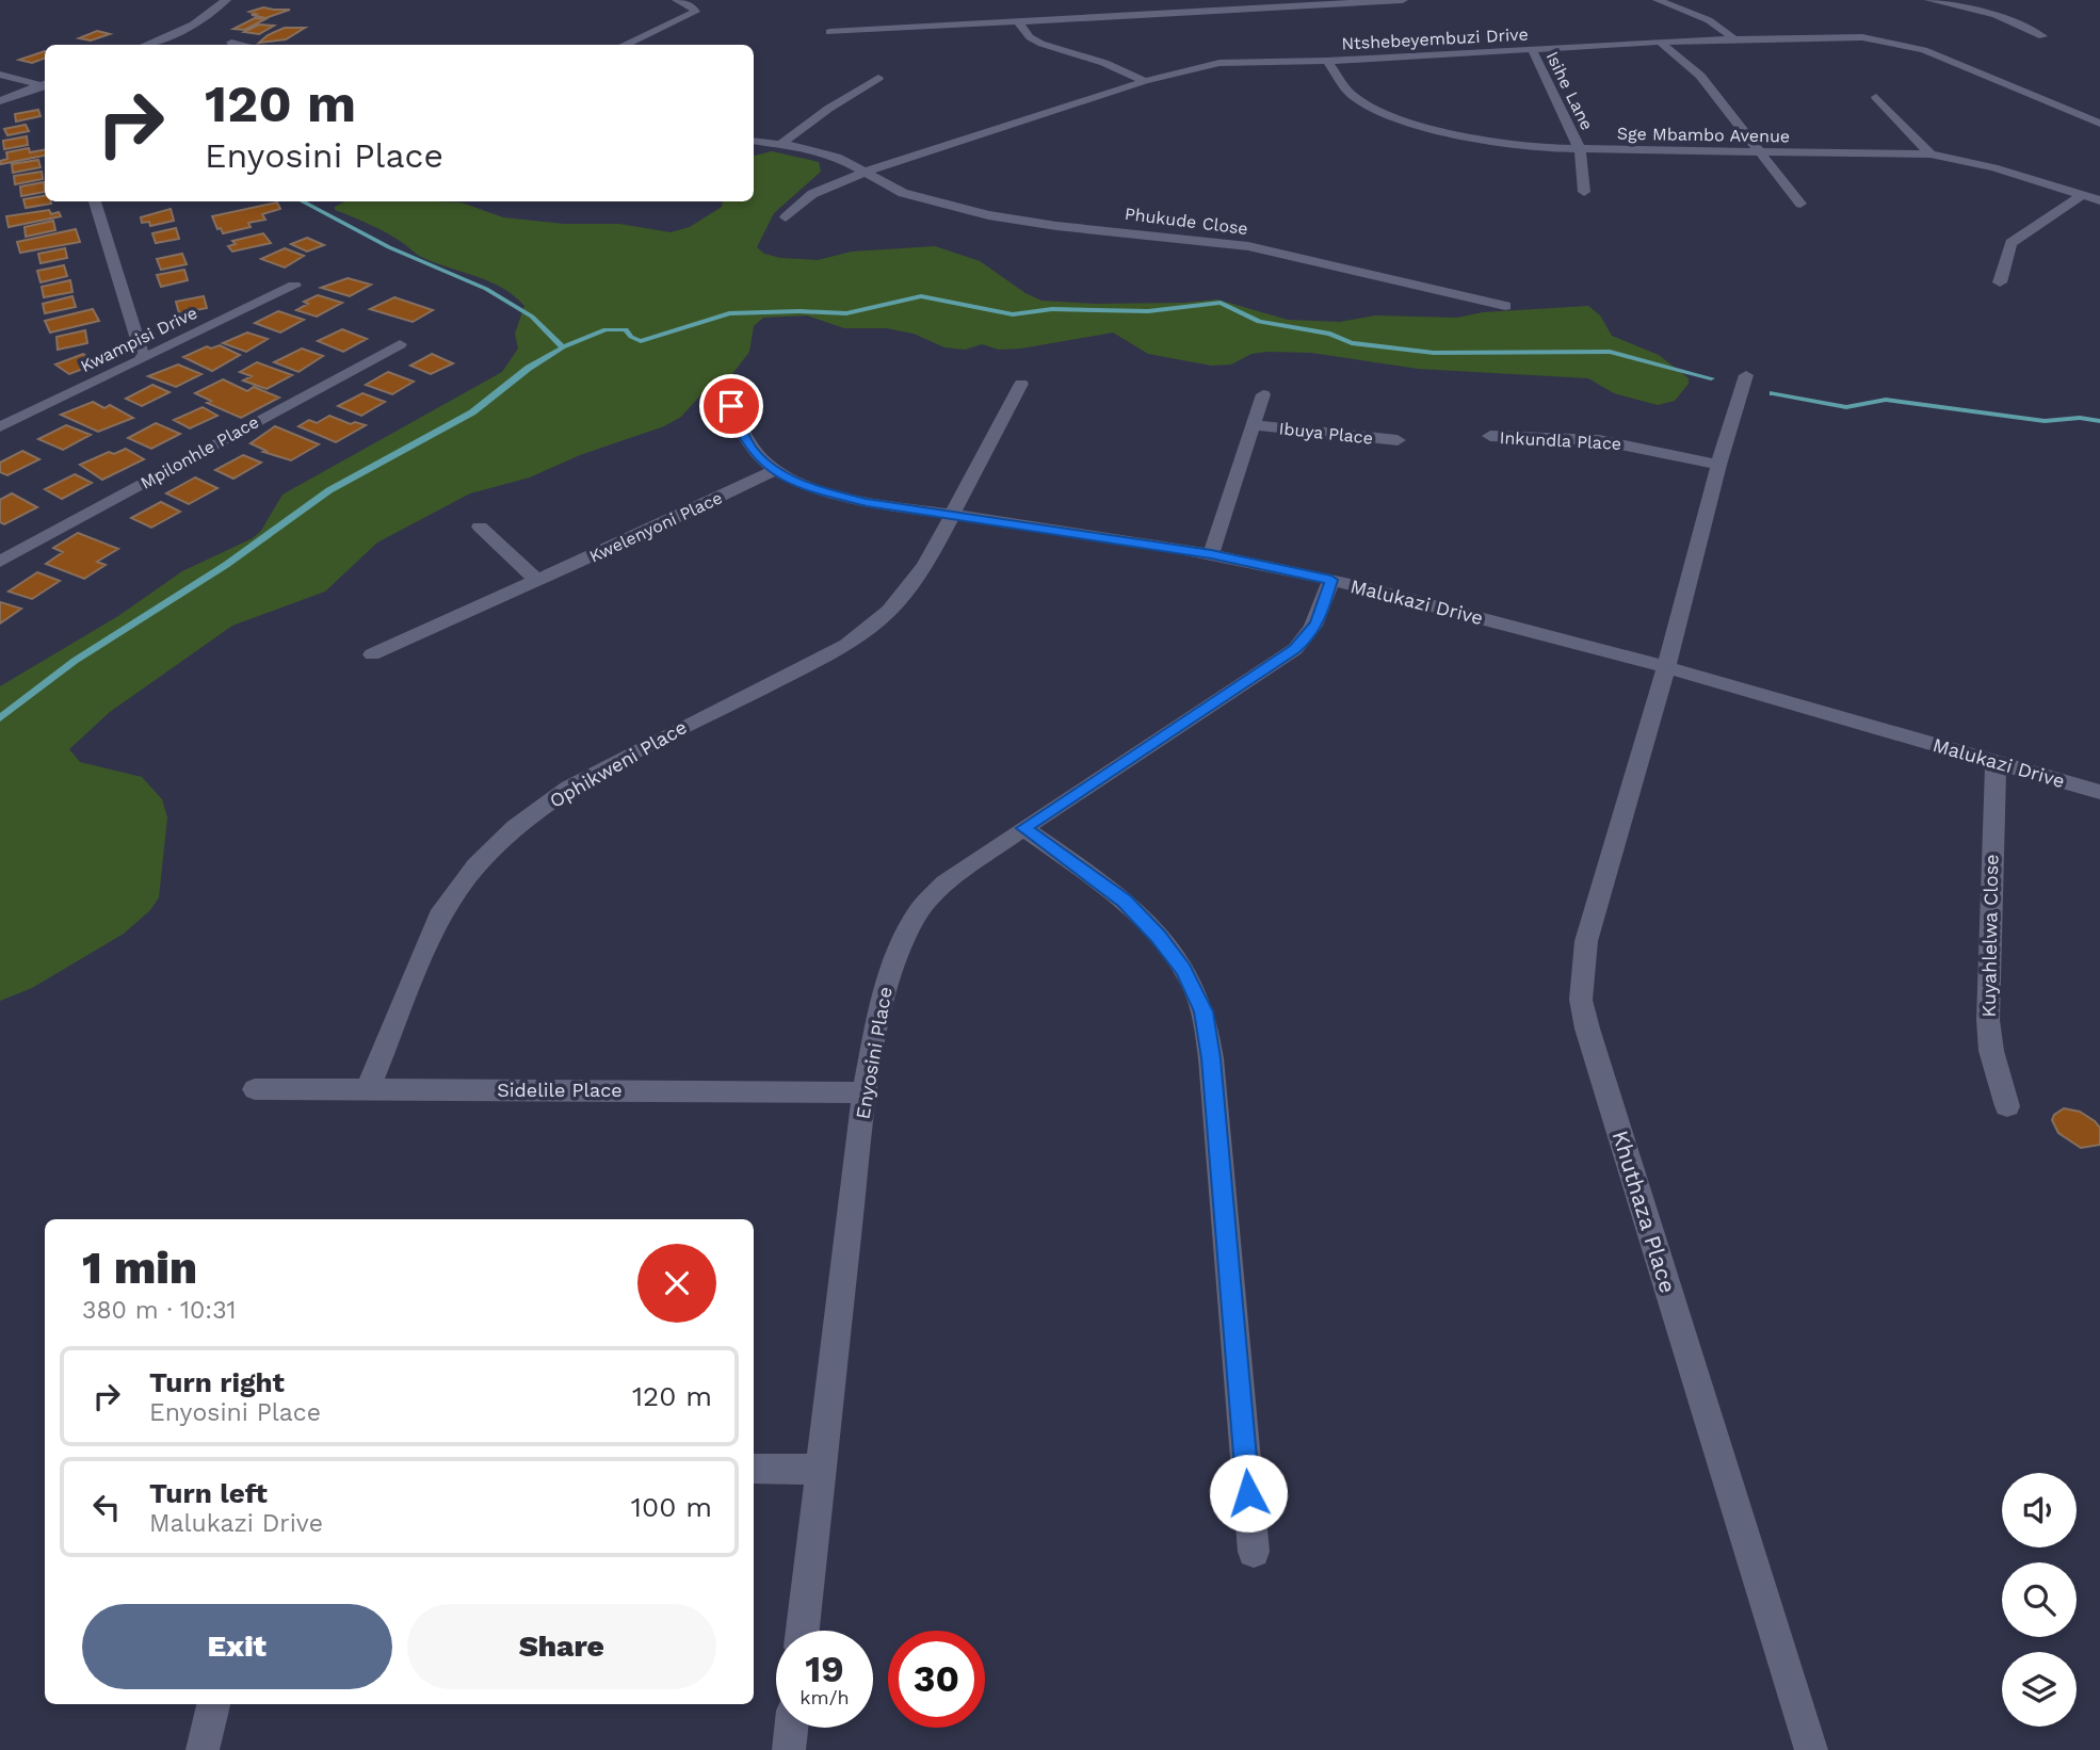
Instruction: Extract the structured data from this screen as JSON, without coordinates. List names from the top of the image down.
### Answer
{
  "streets": {
    "street": [
      "Ntshebeyembuzi Drive",
      "Isihe Lane",
      "Sge Mbambo Avenue",
      "Phukude Close",
      "Kwampisi Drive",
      "Ibuya Place",
      "Inkundla Place",
      "Mpilonhle Place",
      "Kwelenyoni Place",
      "Malukazi Drive",
      "Ophikweni Place",
      "Kuyahlelwa Close",
      "Enyosini Place",
      "Sidelile Place",
      "Khuthaza Place"
    ]
  },
  "crossings": [
    ["Ntshebeyembuzi Drive", "Isihe Lane"],
    ["Ntshebeyembuzi Drive", "Sge Mbambo Avenue"],
    ["Ntshebeyembuzi Drive", "Phukude Close"],
    ["Isihe Lane", "Sge Mbambo Avenue"],
    ["Ibuya Place", "Malukazi Drive"],
    ["Kwelenyoni Place", "Malukazi Drive"],
    ["Malukazi Drive", "Ophikweni Place"],
    ["Malukazi Drive", "Kuyahlelwa Close"],
    ["Malukazi Drive", "Enyosini Place"],
    ["Malukazi Drive", "Khuthaza Place"],
    ["Ophikweni Place", "Sidelile Place"],
    ["Enyosini Place", "Sidelile Place"]
  ],
  "page": {
    "turn": ["120 m", "Enyosini Place"],
    "heading": ["1 min", "380 m · 10:31"],
    "list": [
      {
        "name": "Turn right",
        "note": "Enyosini Place",
        "value": "120 m"
      },
      {
        "name": "Turn left",
        "note": "Malukazi Drive",
        "value": "100 m"
      }
    ],
    "buttons": ["Exit", "Share"],
    "speed": "19 km/h",
    "limit": "30"
  }
}
